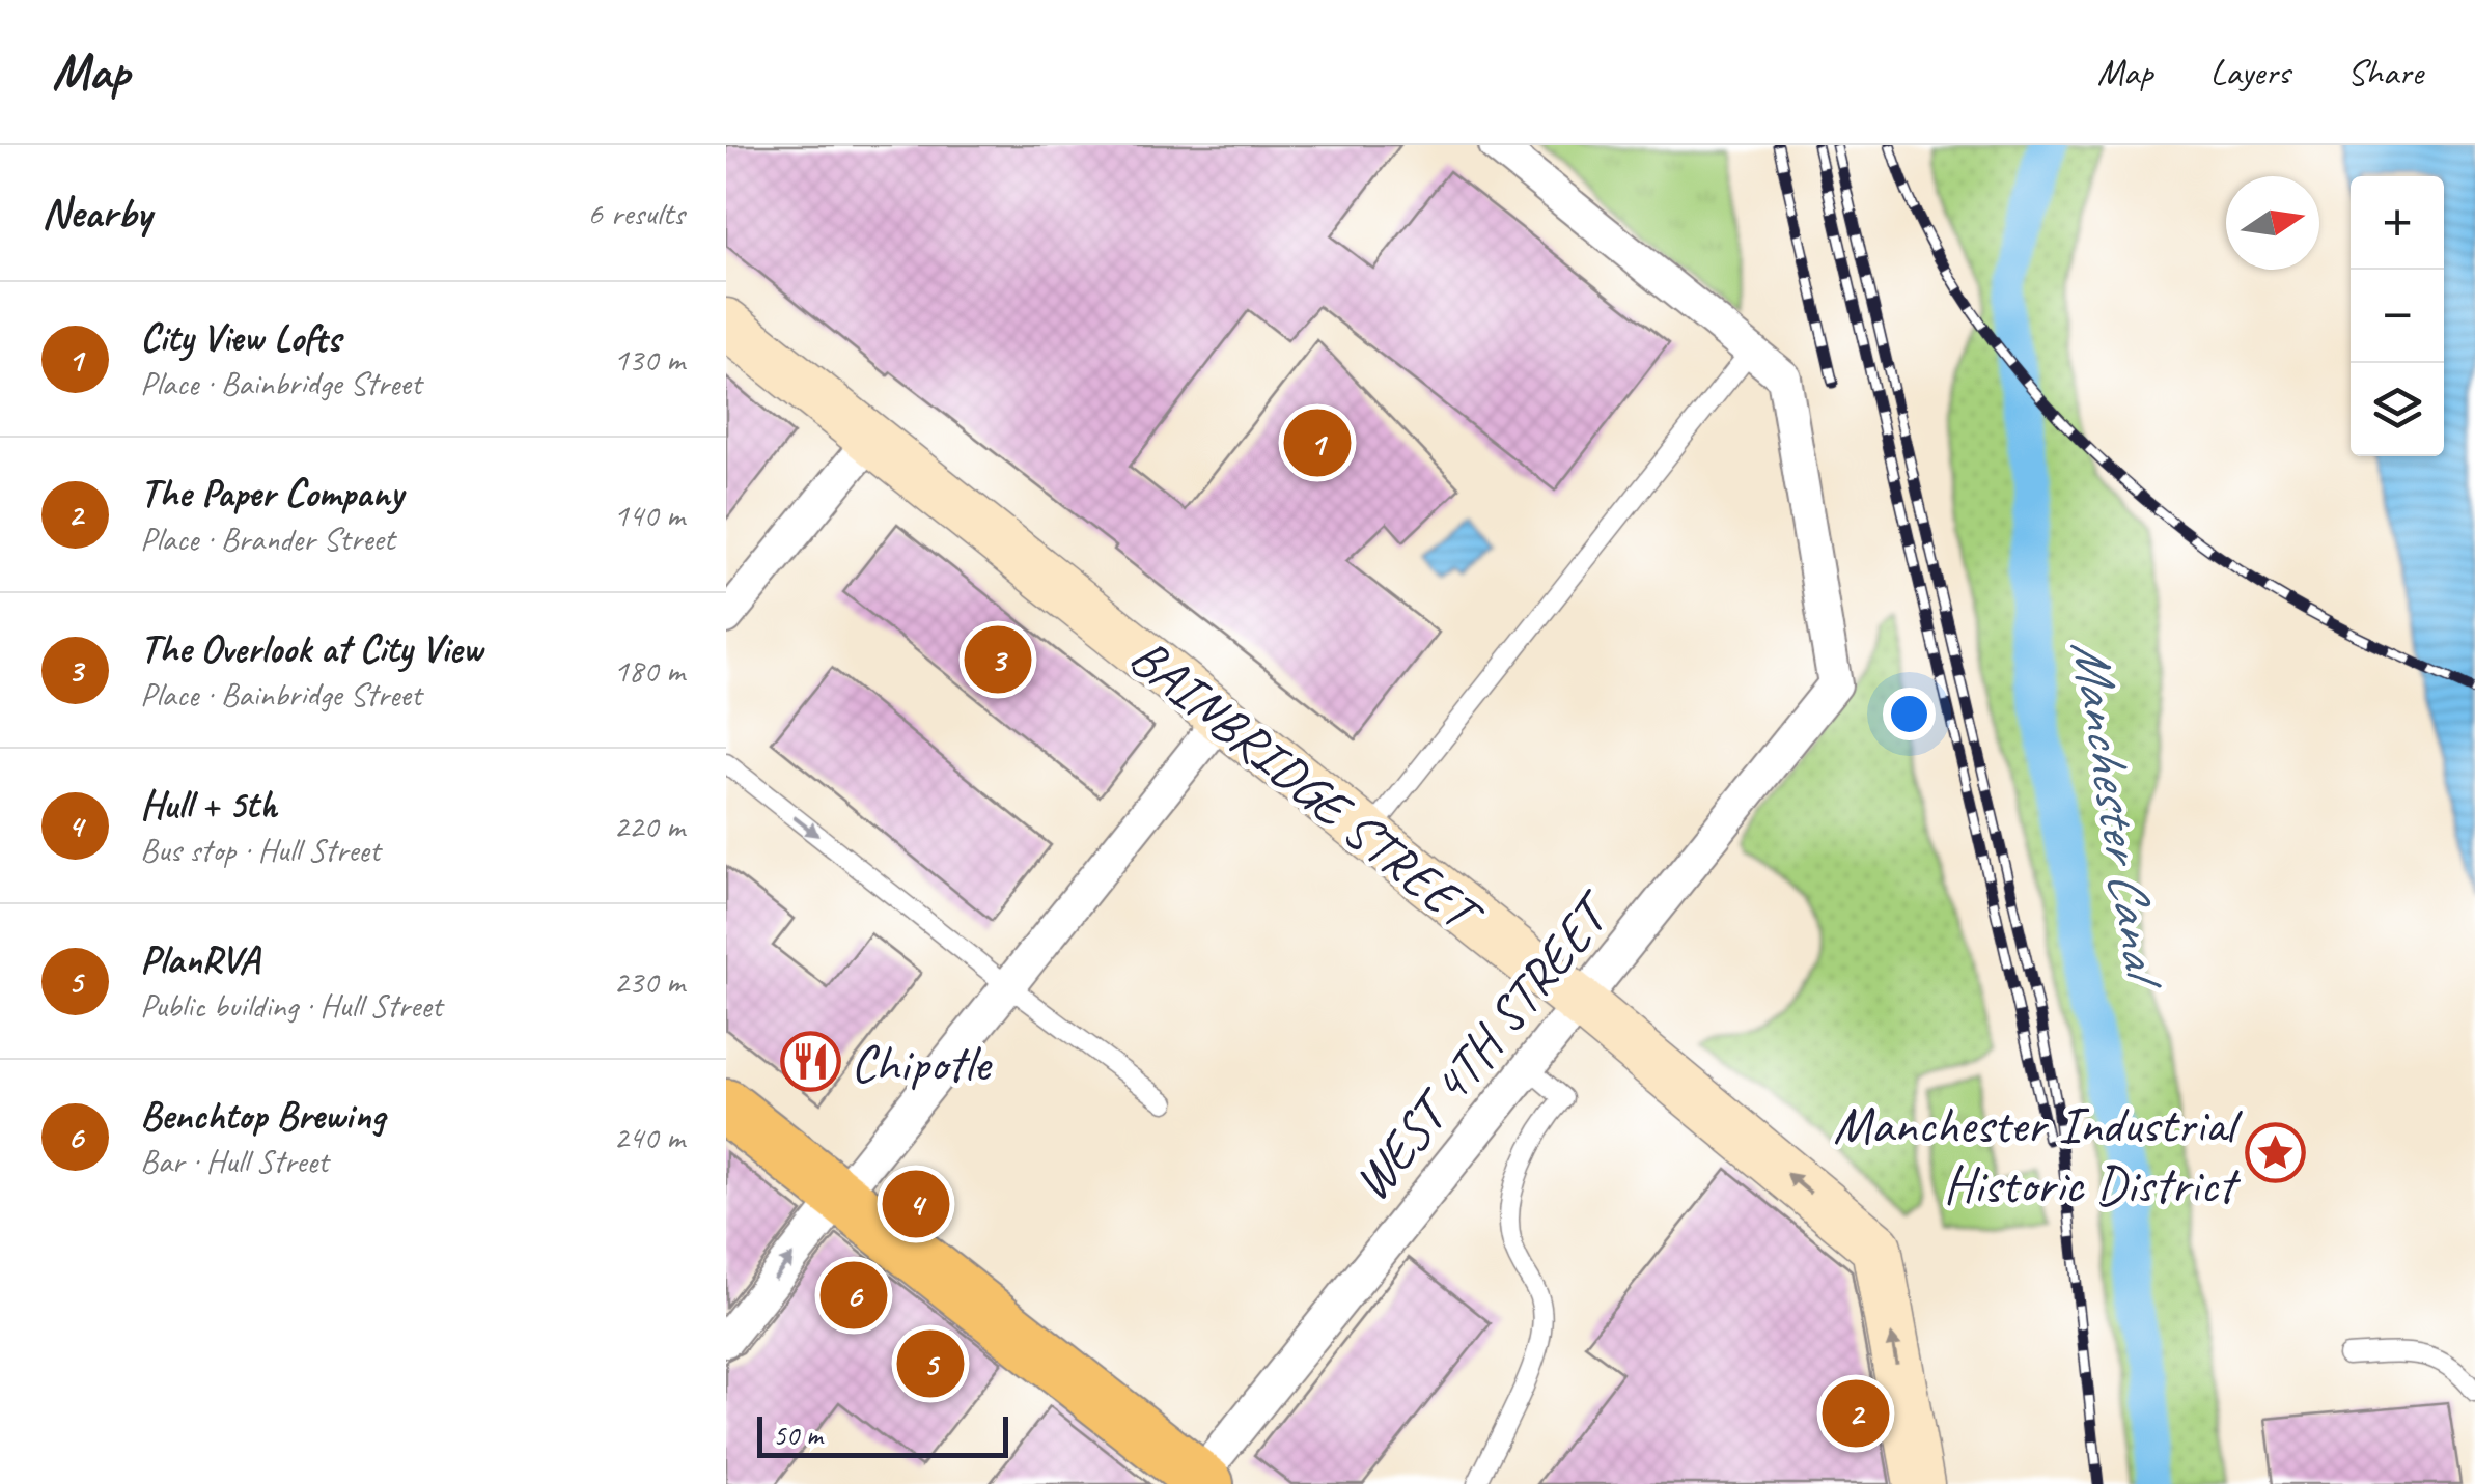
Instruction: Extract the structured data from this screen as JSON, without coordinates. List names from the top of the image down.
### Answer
{
  "streets": {
    "street": ["BAINBRIDGE STREET", "WEST 4TH STREET"]
  },
  "crossings": [
    ["BAINBRIDGE STREET", "WEST 4TH STREET"]
  ],
  "water": ["Manchester Canal"],
  "places": {
    "restaurant": ["Chipotle"],
    "place": ["Manchester Industrial Historic District"]
  },
  "scale_bar": "50 m",
  "north": "right",
  "page": {
    "header": "Map",
    "nav": ["Map", "Layers", "Share"],
    "heading": ["Nearby", "6 results"],
    "map_buttons": ["+", "−"],
    "list": [
      {
        "mark": "1",
        "name": "City View Lofts",
        "note": "Place · Bainbridge Street",
        "value": "130 m"
      },
      {
        "mark": "2",
        "name": "The Paper Company",
        "note": "Place · Brander Street",
        "value": "140 m"
      },
      {
        "mark": "3",
        "name": "The Overlook at City View",
        "note": "Place · Bainbridge Street",
        "value": "180 m"
      },
      {
        "mark": "4",
        "name": "Hull + 5th",
        "note": "Bus stop · Hull Street",
        "value": "220 m"
      },
      {
        "mark": "5",
        "name": "PlanRVA",
        "note": "Public building · Hull Street",
        "value": "230 m"
      },
      {
        "mark": "6",
        "name": "Benchtop Brewing",
        "note": "Bar · Hull Street",
        "value": "240 m"
      }
    ],
    "pins": [
      "1",
      "3",
      "4",
      "6",
      "5",
      "2"
    ],
    "scale": "50 m"
  }
}
